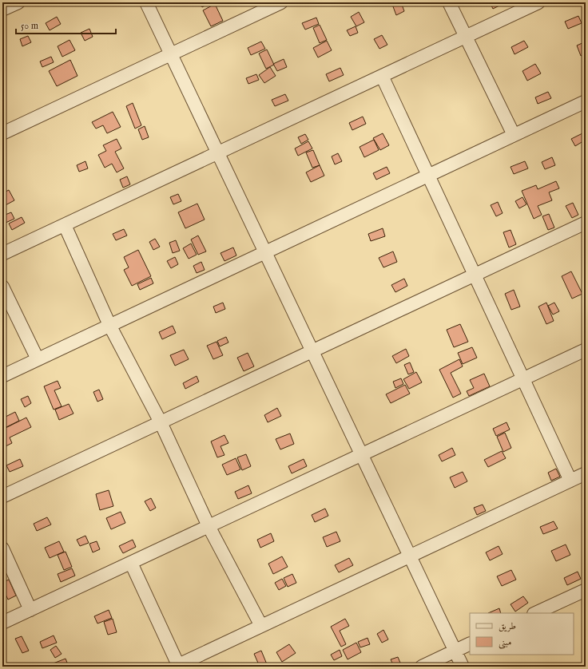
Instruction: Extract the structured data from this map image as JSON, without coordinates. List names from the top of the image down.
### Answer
{
  "legend": ["طريق", "مبنى"],
  "scale_bar": "50 m"
}
